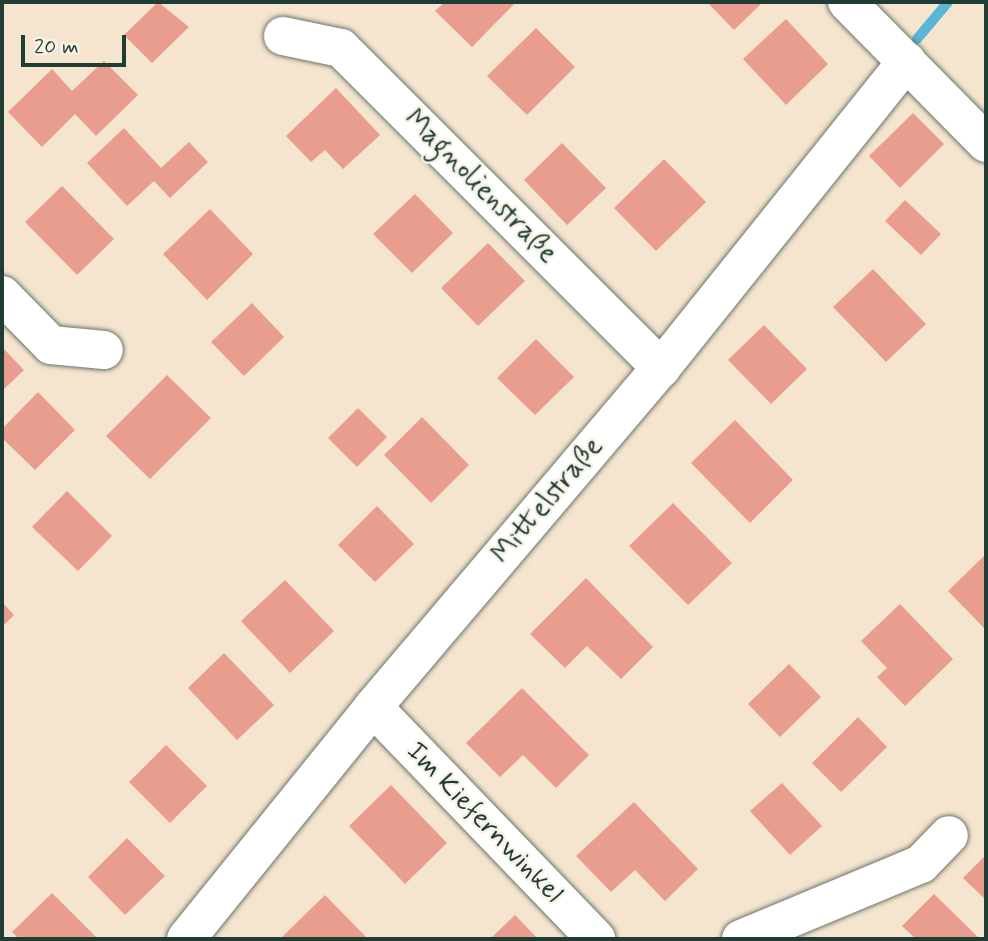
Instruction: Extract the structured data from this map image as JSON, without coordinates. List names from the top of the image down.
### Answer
{
  "streets": {
    "street": ["Magnolienstraße", "Mittelstraße", "Im Kiefernwinkel"]
  },
  "crossings": [
    ["Magnolienstraße", "Mittelstraße"],
    ["Mittelstraße", "Im Kiefernwinkel"]
  ],
  "scale_bar": "20 m"
}
